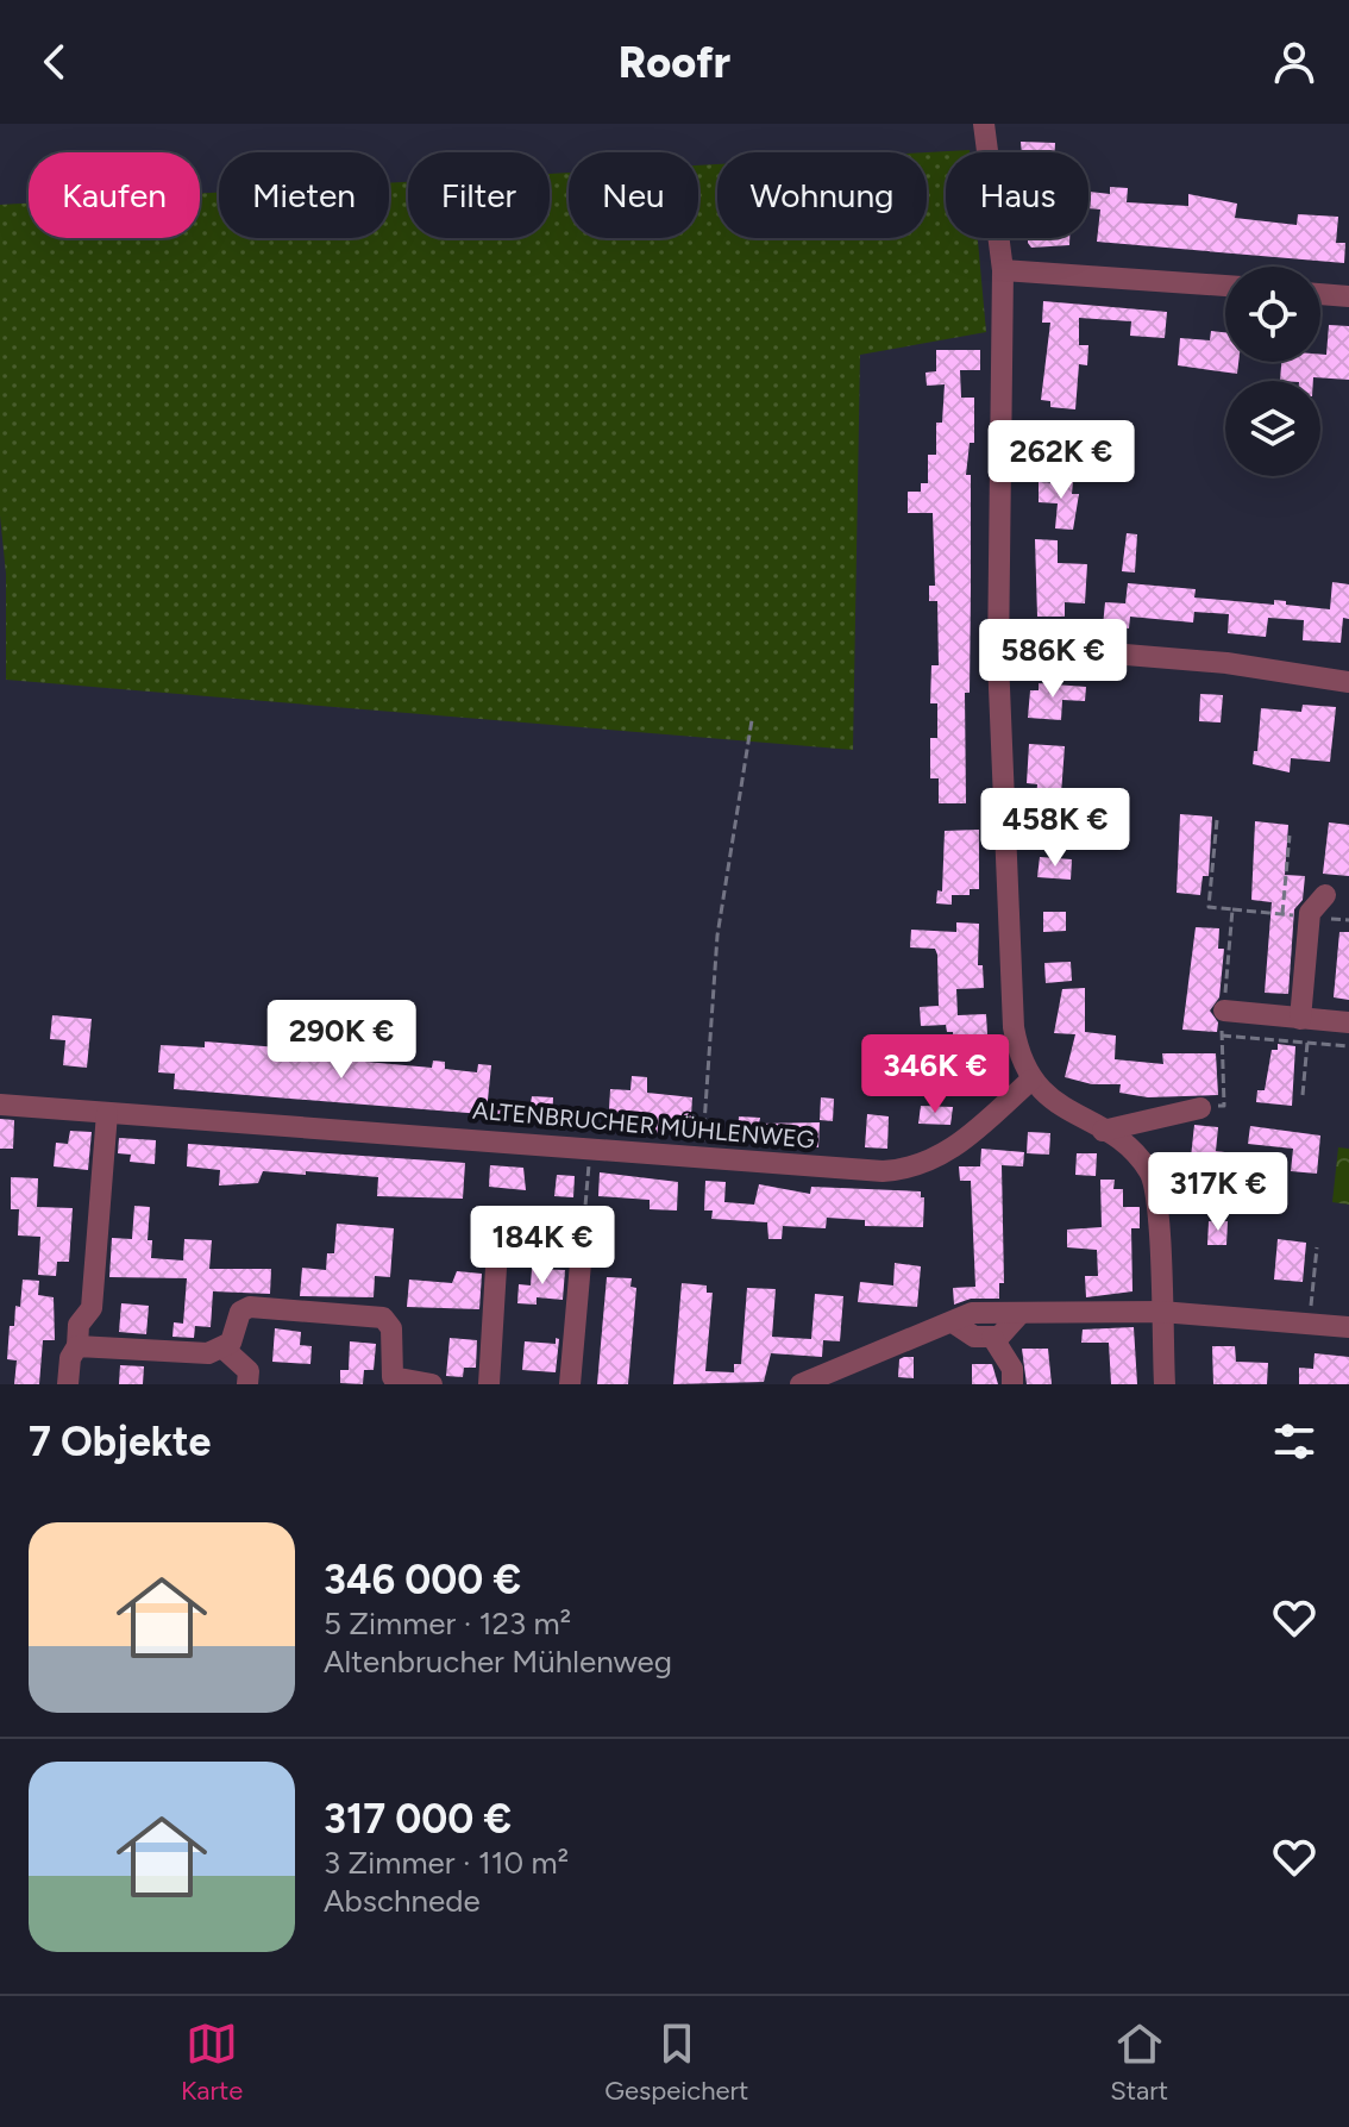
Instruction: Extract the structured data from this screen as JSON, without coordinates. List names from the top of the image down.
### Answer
{
  "streets": {
    "street": ["ALTENBRUCHER MÜHLENWEG"]
  },
  "page": {
    "header": "Roofr",
    "chip": [
      "Kaufen",
      "Mieten",
      "Filter",
      "Neu",
      "Wohnung",
      "Haus"
    ],
    "price": [
      "262K €",
      "586K €",
      "458K €",
      "290K €",
      "346K €",
      "317K €",
      "184K €"
    ],
    "heading": "7 Objekte",
    "list": [
      {
        "name": "346 000 €",
        "note": "5 Zimmer · 123 m² · Altenbrucher Mühlenweg"
      },
      {
        "name": "317 000 €",
        "note": "3 Zimmer · 110 m² · Abschnede"
      }
    ],
    "tabs": ["Karte", "Gespeichert", "Start"]
  }
}
